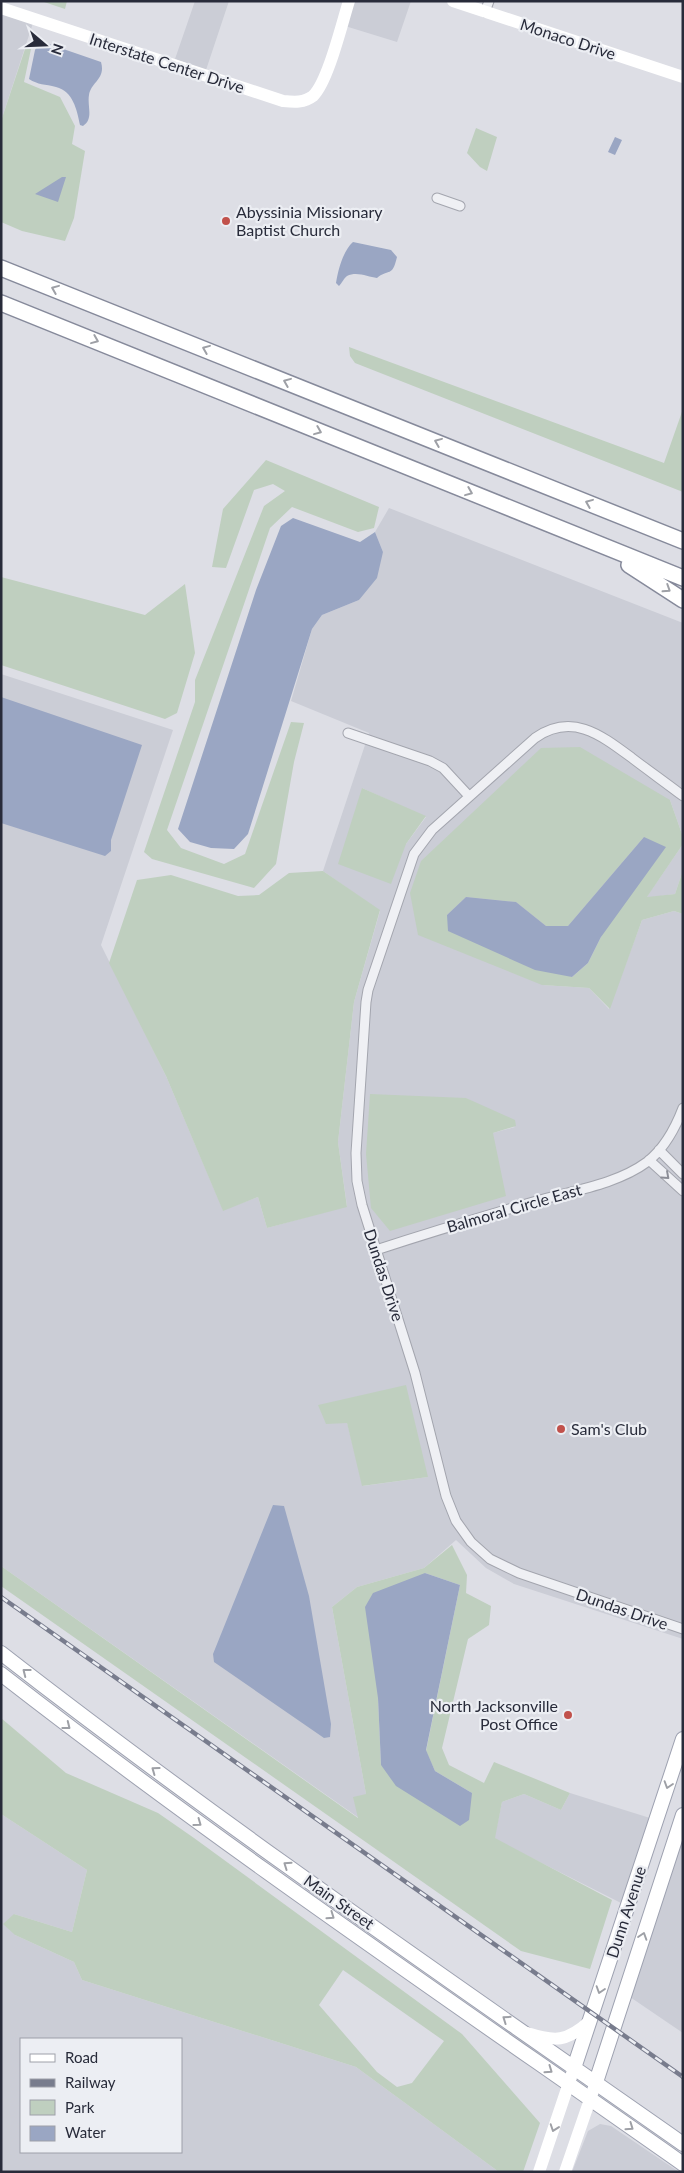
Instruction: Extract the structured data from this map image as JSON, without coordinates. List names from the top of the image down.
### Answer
{
  "streets": {
    "main road": ["Main Street", "Dunn Avenue"],
    "street": [
      "Monaco Drive",
      "Interstate Center Drive",
      "Balmoral Circle East",
      "Dundas Drive"
    ]
  },
  "crossings": [
    ["Balmoral Circle East", "Dundas Drive"],
    ["Main Street", "Dunn Avenue"]
  ],
  "places": ["Abyssinia Missionary Baptist Church", "Sam's Club", "North Jacksonville Post Office"],
  "legend": [
    "Road",
    "Railway",
    "Park",
    "Water"
  ],
  "north": "right"
}
